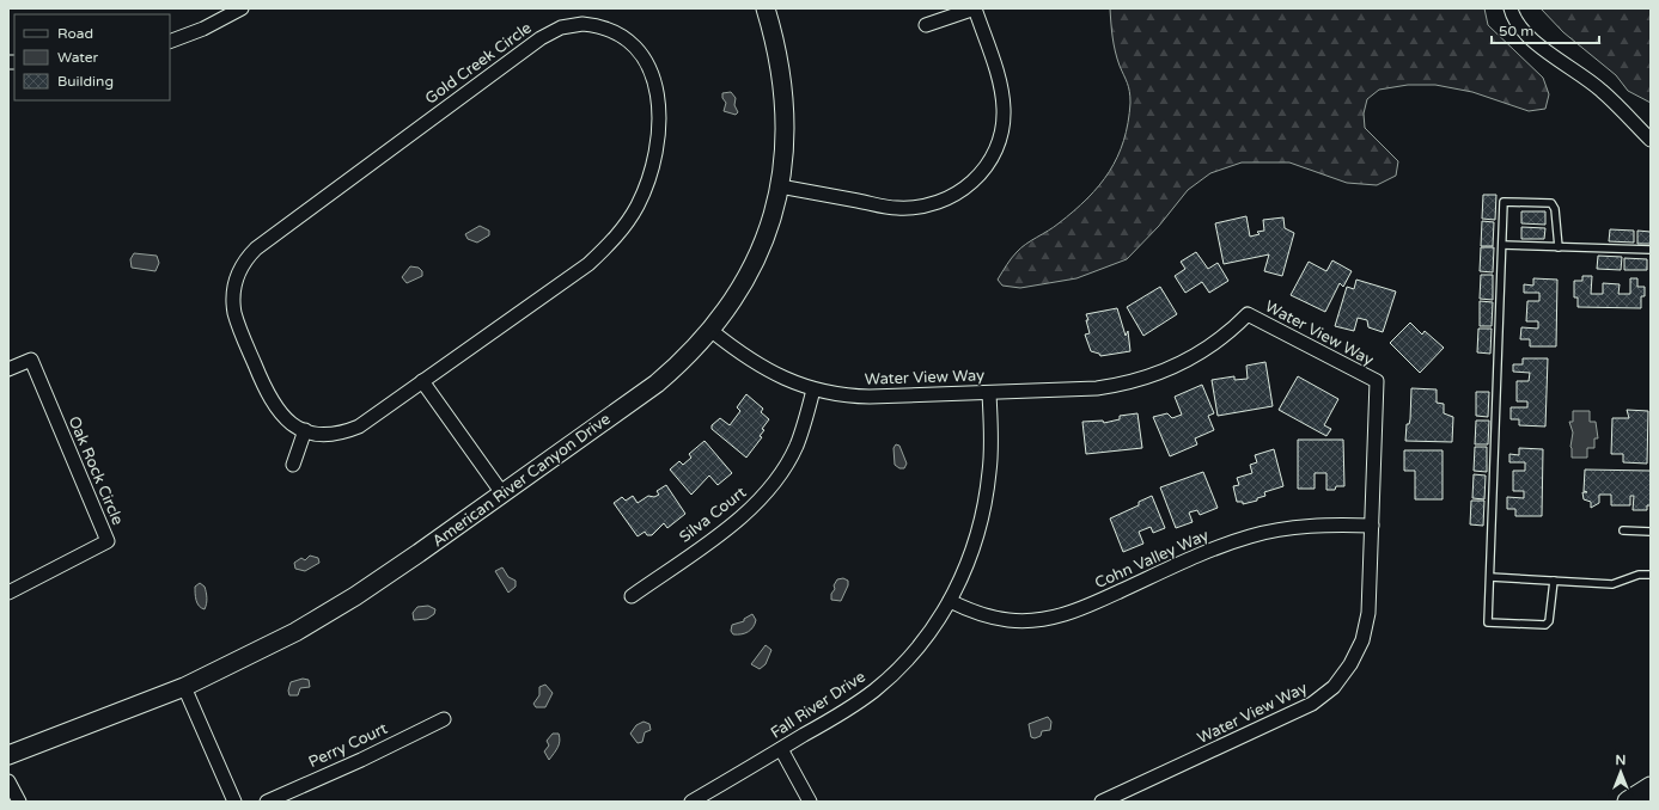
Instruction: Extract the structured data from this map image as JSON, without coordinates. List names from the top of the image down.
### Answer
{
  "streets": {
    "main road": ["American River Canyon Drive"],
    "street": [
      "Gold Creek Circle",
      "Water View Way",
      "Oak Rock Circle",
      "Silva Court",
      "Cohn Valley Way",
      "Fall River Drive",
      "Perry Court"
    ]
  },
  "crossings": [
    ["Water View Way", "American River Canyon Drive"],
    ["Water View Way", "Silva Court"],
    ["Water View Way", "Cohn Valley Way"],
    ["Water View Way", "Fall River Drive"],
    ["Cohn Valley Way", "Fall River Drive"]
  ],
  "legend": ["Road", "Water", "Building"],
  "scale_bar": "50 m",
  "north": "top"
}
